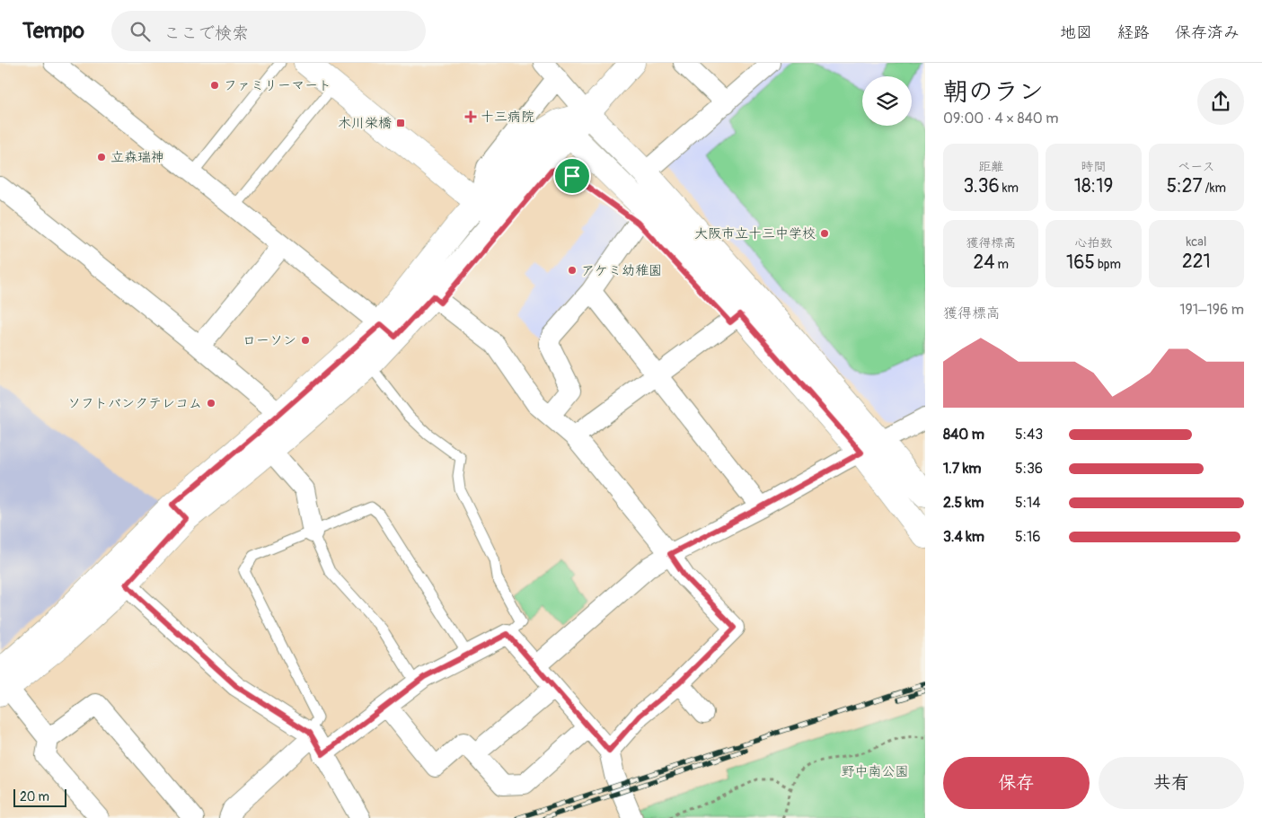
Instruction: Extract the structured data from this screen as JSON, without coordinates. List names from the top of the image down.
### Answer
{
  "parks": ["野中南公園"],
  "places": {
    "other": [
      "ファミリーマート",
      "立森瑞神",
      "大阪市立十三中学校",
      "アケミ幼稚園",
      "ローソン",
      "ソフトバンクテレコム"
    ],
    "health": ["十三病院"],
    "transit": ["木川栄橋"]
  },
  "scale_bar": "20 m",
  "page": {
    "header": "Tempo",
    "search": "ここで検索",
    "nav": ["地図", "経路", "保存済み"],
    "heading": ["朝のラン", "09:00 · 4 × 840 m"],
    "stats": [
      ["距離", "3.36 km"],
      ["時間", "18:19"],
      ["ペース", "5:27 /km"],
      ["獲得標高", "24 m"],
      ["心拍数", "165 bpm"],
      ["kcal", "221"]
    ],
    "chart": ["獲得標高", "191–196 m"],
    "list": [
      {
        "name": "840 m",
        "note": "5:43"
      },
      {
        "name": "1.7 km",
        "note": "5:36"
      },
      {
        "name": "2.5 km",
        "note": "5:14"
      },
      {
        "name": "3.4 km",
        "note": "5:16"
      }
    ],
    "buttons": ["保存", "共有"],
    "scale": "20 m"
  }
}
